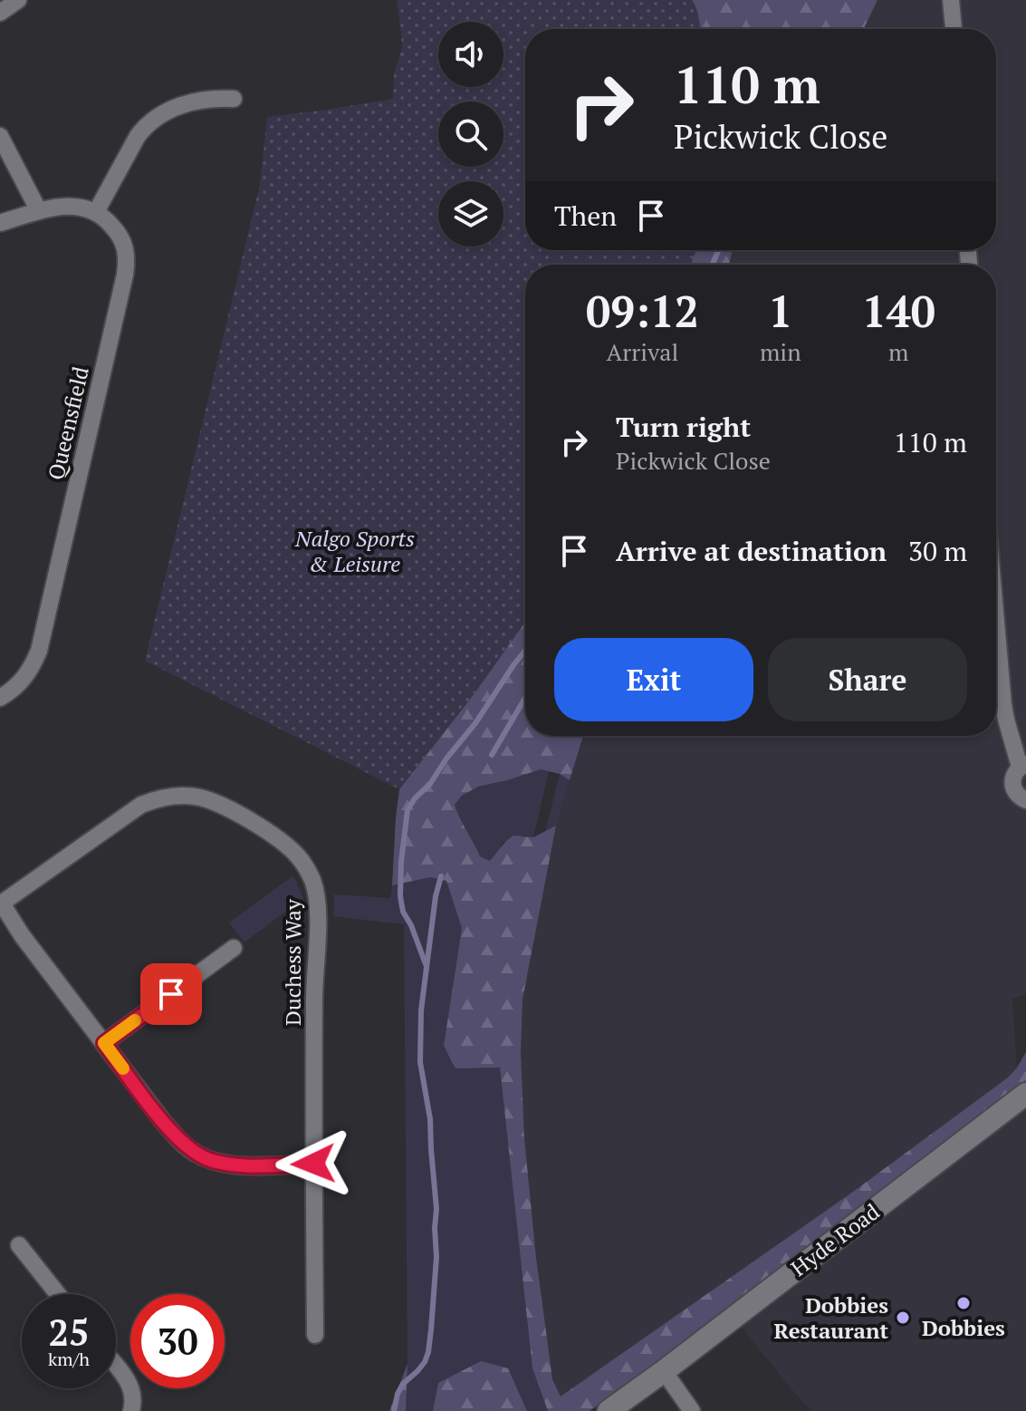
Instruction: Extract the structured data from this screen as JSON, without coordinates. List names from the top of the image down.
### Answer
{
  "streets": {
    "main road": ["Hyde Road"],
    "street": ["Queensfield", "Duchess Way"]
  },
  "parks": ["Nalgo Sports & Leisure"],
  "places": ["Dobbies", "Dobbies Restaurant"],
  "page": {
    "turn": ["110 m", "Pickwick Close"],
    "then": "Then",
    "eta": [
      "09:12",
      "Arrival",
      "1",
      "min",
      "140",
      "m"
    ],
    "list": [
      {
        "name": "Turn right",
        "note": "Pickwick Close",
        "value": "110 m"
      },
      {
        "name": "Arrive at destination",
        "value": "30 m"
      }
    ],
    "buttons": ["Exit", "Share"],
    "speed": "25 km/h",
    "limit": "30"
  }
}
